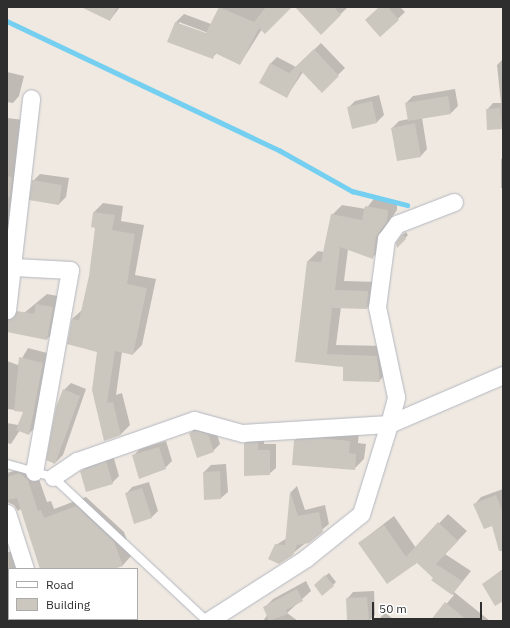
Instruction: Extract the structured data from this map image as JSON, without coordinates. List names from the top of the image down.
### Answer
{
  "legend": ["Road", "Building"],
  "scale_bar": "50 m"
}
